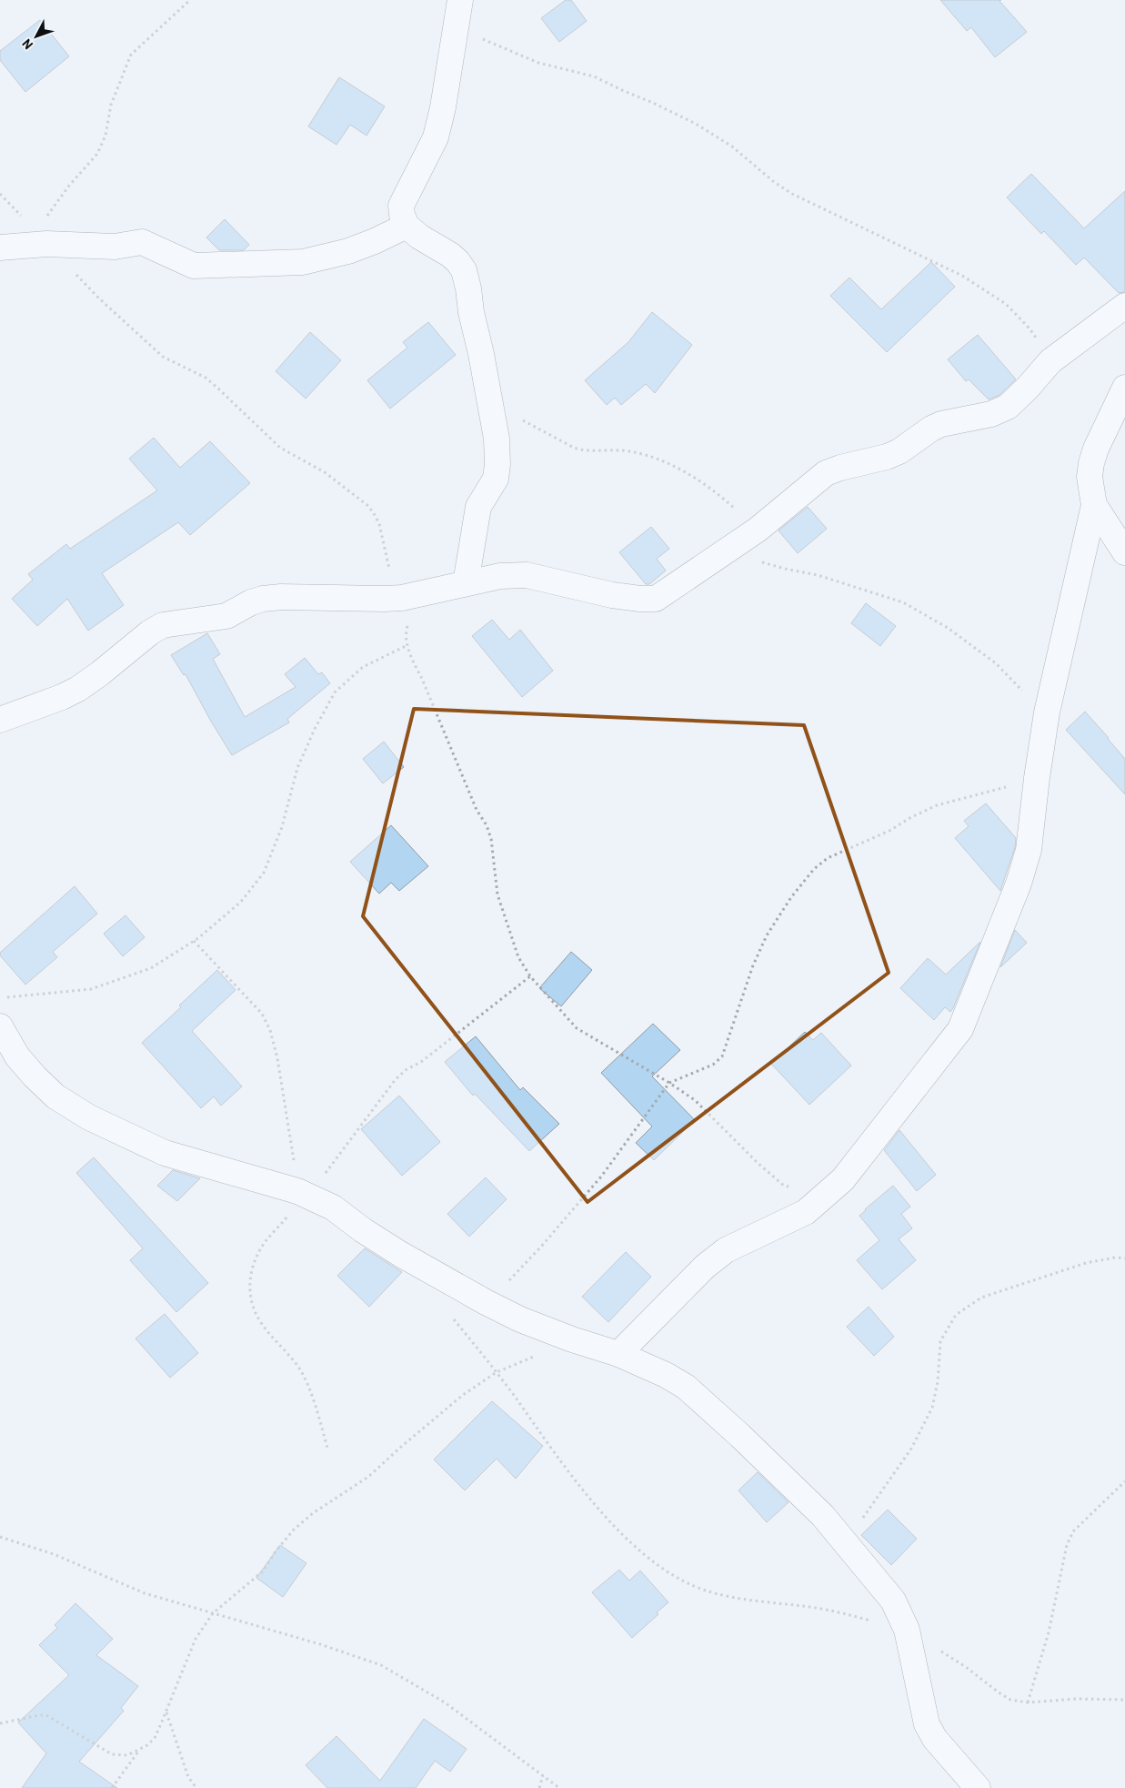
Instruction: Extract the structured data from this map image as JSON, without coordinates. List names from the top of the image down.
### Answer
{
  "north": "bottom left"
}
